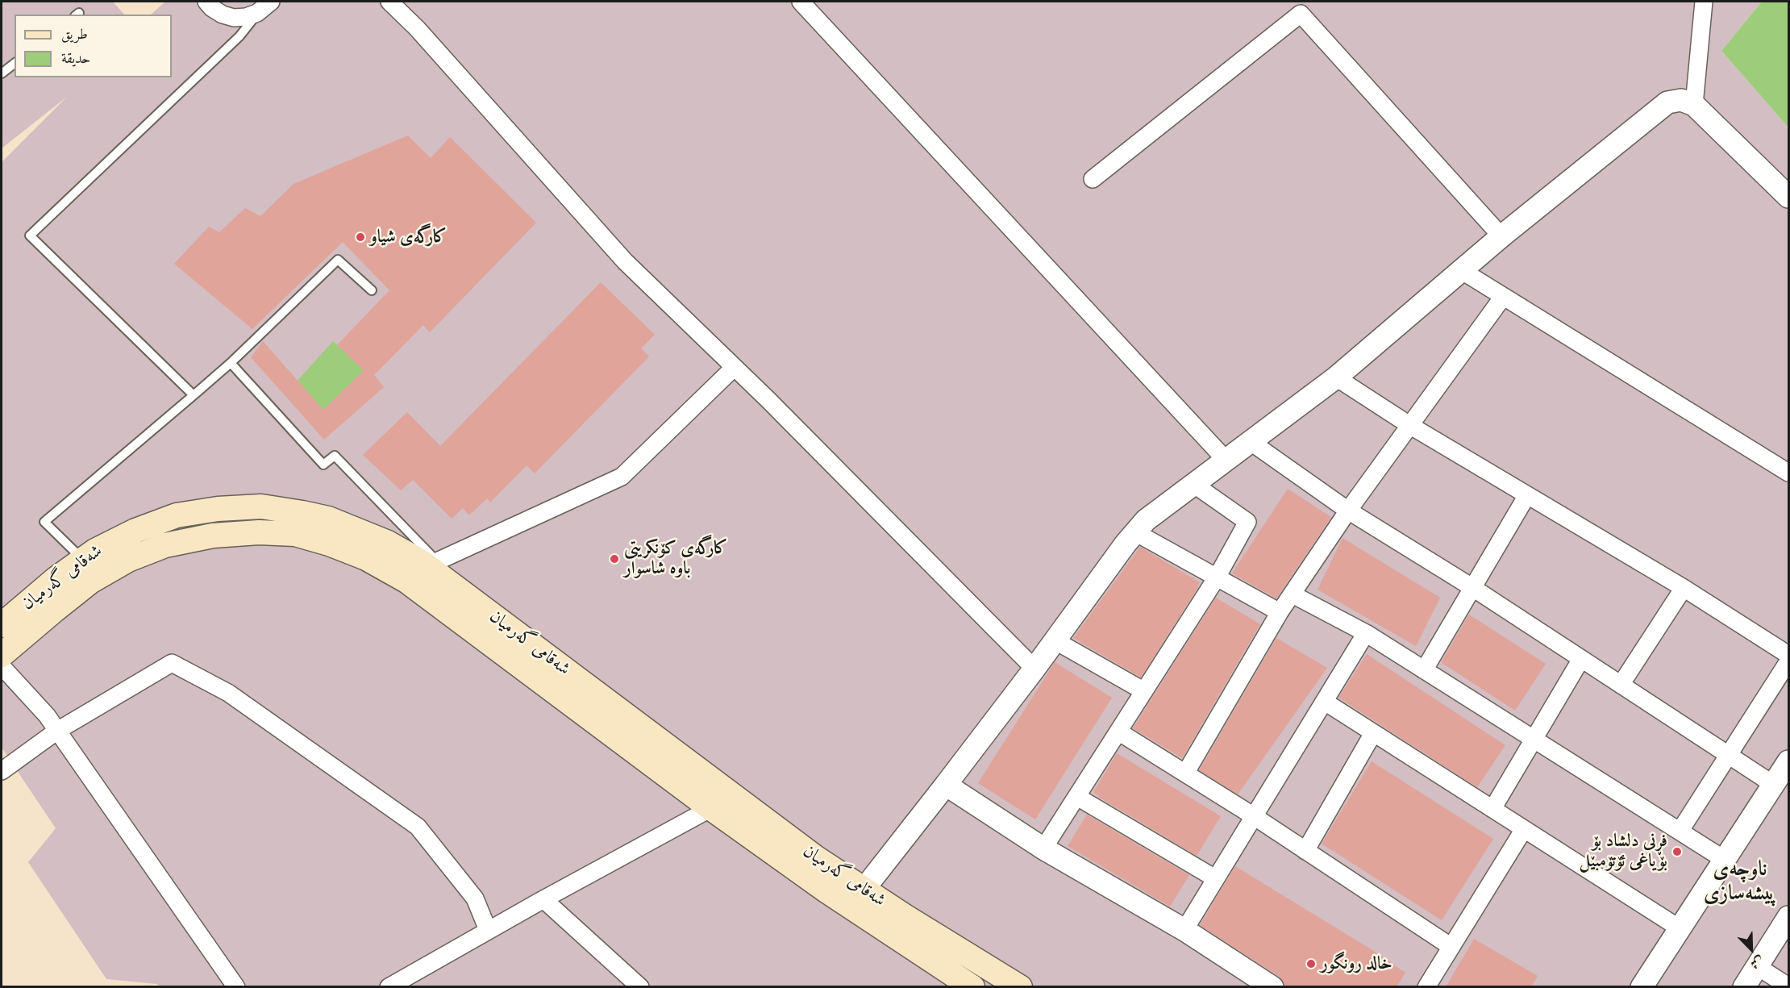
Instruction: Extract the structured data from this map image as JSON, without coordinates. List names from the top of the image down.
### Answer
{
  "streets": {
    "main road": ["شەقامی گەرمیان"]
  },
  "districts": ["ناوچەی پیشەسازی"],
  "places": [
    "کارگەی شیاو",
    "کارگەی کۆنکریتی باوە شاسوار",
    "فڕنی دلشاد بۆ بۆیاغی ئۆتۆمبێل",
    "خالد رونگور"
  ],
  "legend": ["طريق", "حديقة"],
  "north": "bottom right"
}
